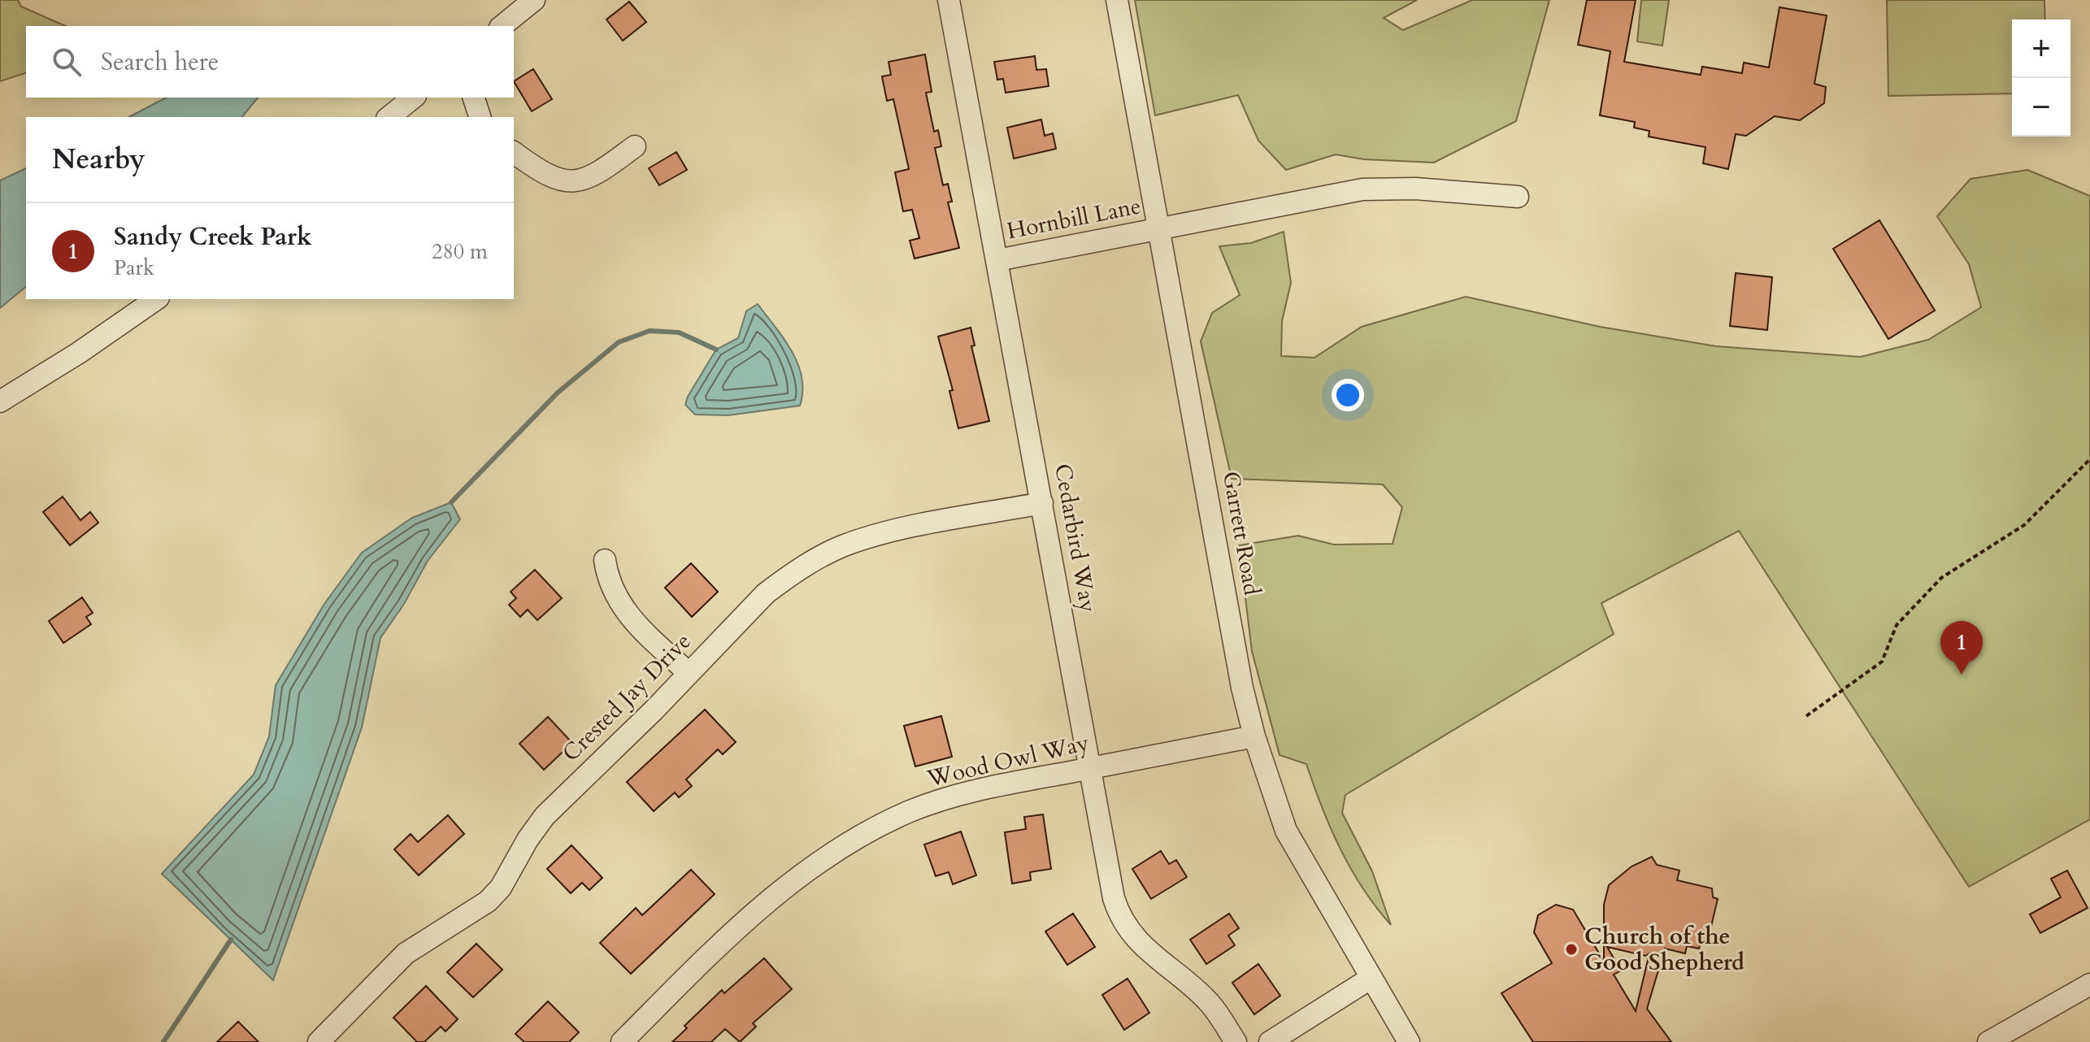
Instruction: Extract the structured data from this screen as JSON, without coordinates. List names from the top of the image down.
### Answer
{
  "streets": {
    "street": [
      "Hornbill Lane",
      "Garrett Road",
      "Cedarbird Way",
      "Crested Jay Drive",
      "Wood Owl Way"
    ]
  },
  "crossings": [
    ["Hornbill Lane", "Garrett Road"],
    ["Hornbill Lane", "Cedarbird Way"],
    ["Garrett Road", "Wood Owl Way"],
    ["Cedarbird Way", "Crested Jay Drive"],
    ["Cedarbird Way", "Wood Owl Way"]
  ],
  "places": ["Church of the Good Shepherd"],
  "page": {
    "map_buttons": ["+", "−"],
    "search": "Search here",
    "heading": "Nearby",
    "list": [
      {
        "mark": "1",
        "name": "Sandy Creek Park",
        "note": "Park",
        "value": "280 m"
      }
    ],
    "pins": "1"
  }
}
